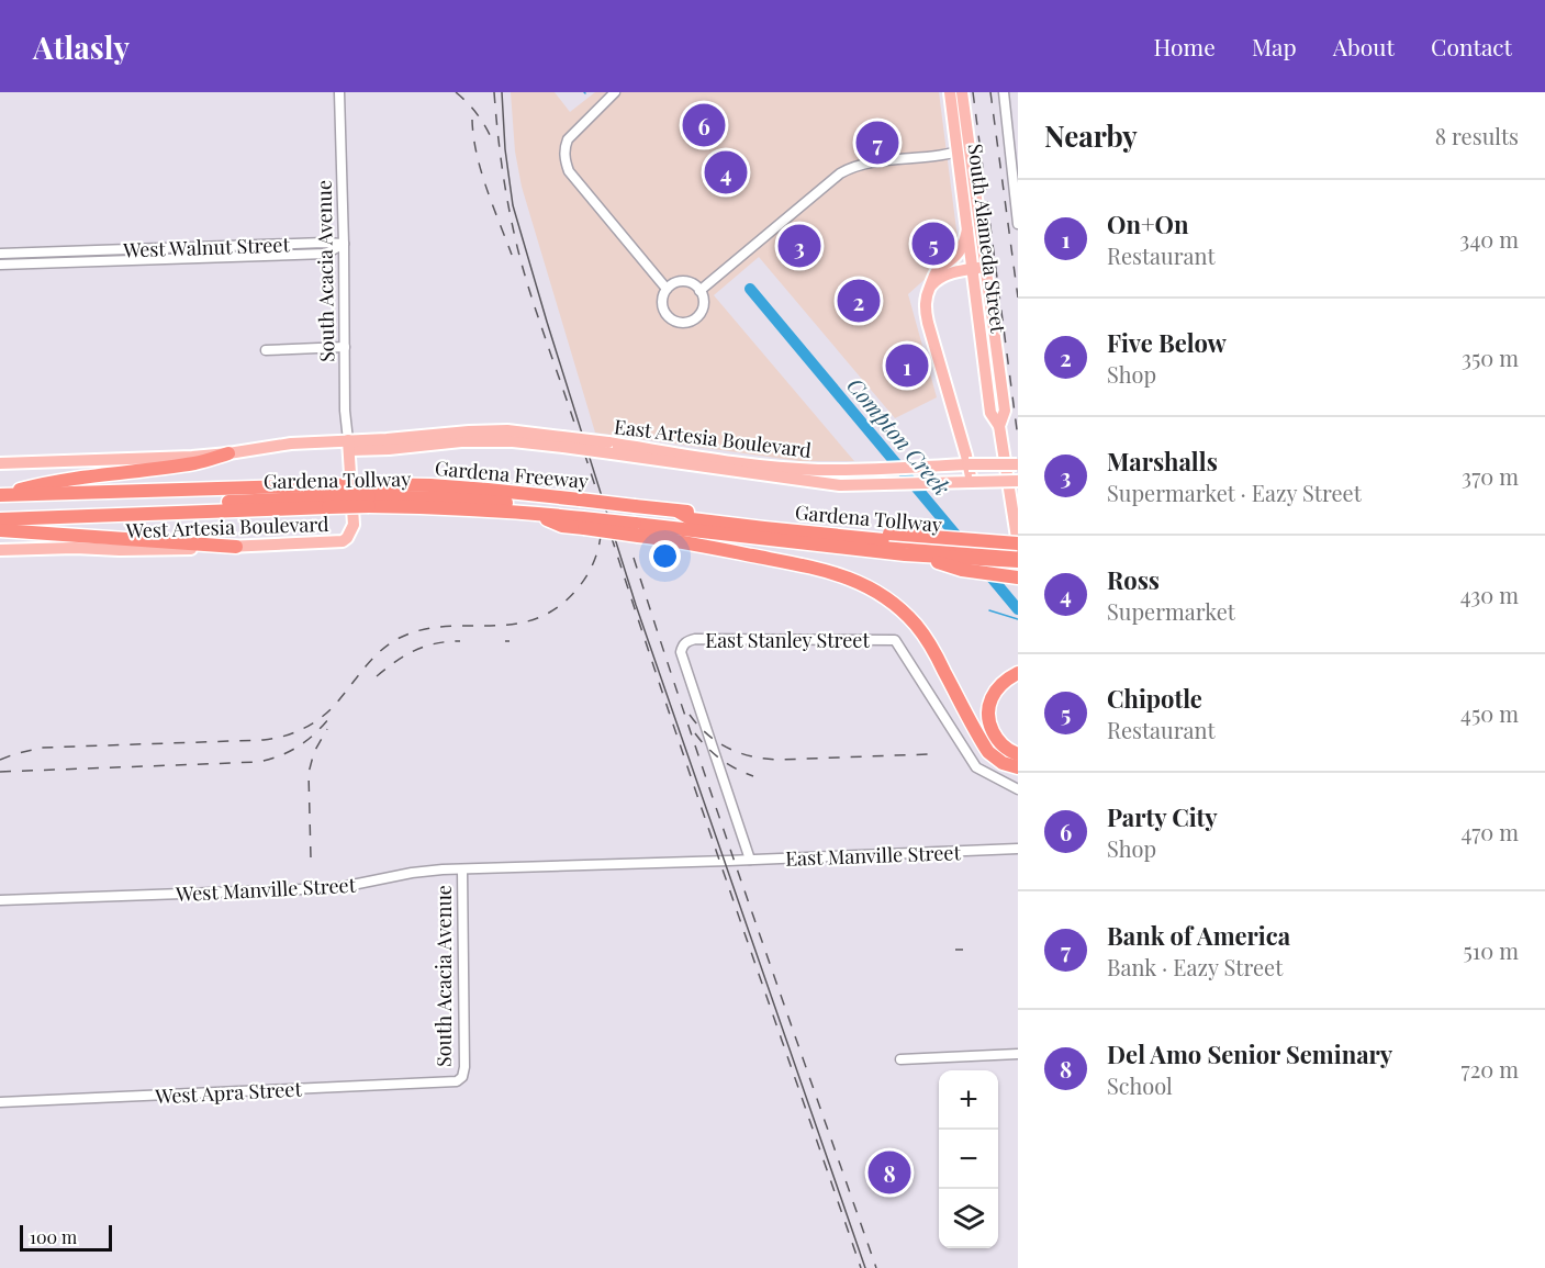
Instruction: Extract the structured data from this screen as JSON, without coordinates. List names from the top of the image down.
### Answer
{
  "streets": {
    "highway": ["Gardena Freeway", "Gardena Tollway"],
    "main road": ["South Alameda Street", "East Artesia Boulevard", "West Artesia Boulevard"],
    "street": [
      "West Walnut Street",
      "South Acacia Avenue",
      "East Stanley Street",
      "East Manville Street",
      "West Manville Street",
      "West Apra Street"
    ]
  },
  "crossings": [
    ["South Alameda Street", "Gardena Freeway"],
    ["West Walnut Street", "South Acacia Avenue"],
    ["South Acacia Avenue", "East Artesia Boulevard"],
    ["South Acacia Avenue", "West Artesia Boulevard"],
    ["South Acacia Avenue", "West Manville Street"],
    ["South Acacia Avenue", "West Apra Street"],
    ["East Artesia Boulevard", "West Artesia Boulevard"],
    ["Gardena Freeway", "Gardena Tollway"],
    ["East Stanley Street", "East Manville Street"],
    ["East Manville Street", "West Manville Street"]
  ],
  "water": ["Compton Creek"],
  "scale_bar": "100 m",
  "page": {
    "header": "Atlasly",
    "nav": [
      "Home",
      "Map",
      "About",
      "Contact"
    ],
    "heading": ["Nearby", "8 results"],
    "pins": [
      "6",
      "7",
      "4",
      "5",
      "3",
      "2",
      "1",
      "8"
    ],
    "list": [
      {
        "mark": "1",
        "name": "On+On",
        "note": "Restaurant",
        "value": "340 m"
      },
      {
        "mark": "2",
        "name": "Five Below",
        "note": "Shop",
        "value": "350 m"
      },
      {
        "mark": "3",
        "name": "Marshalls",
        "note": "Supermarket · Eazy Street",
        "value": "370 m"
      },
      {
        "mark": "4",
        "name": "Ross",
        "note": "Supermarket",
        "value": "430 m"
      },
      {
        "mark": "5",
        "name": "Chipotle",
        "note": "Restaurant",
        "value": "450 m"
      },
      {
        "mark": "6",
        "name": "Party City",
        "note": "Shop",
        "value": "470 m"
      },
      {
        "mark": "7",
        "name": "Bank of America",
        "note": "Bank · Eazy Street",
        "value": "510 m"
      },
      {
        "mark": "8",
        "name": "Del Amo Senior Seminary",
        "note": "School",
        "value": "720 m"
      }
    ],
    "map_buttons": ["+", "−"],
    "scale": "100 m"
  }
}
